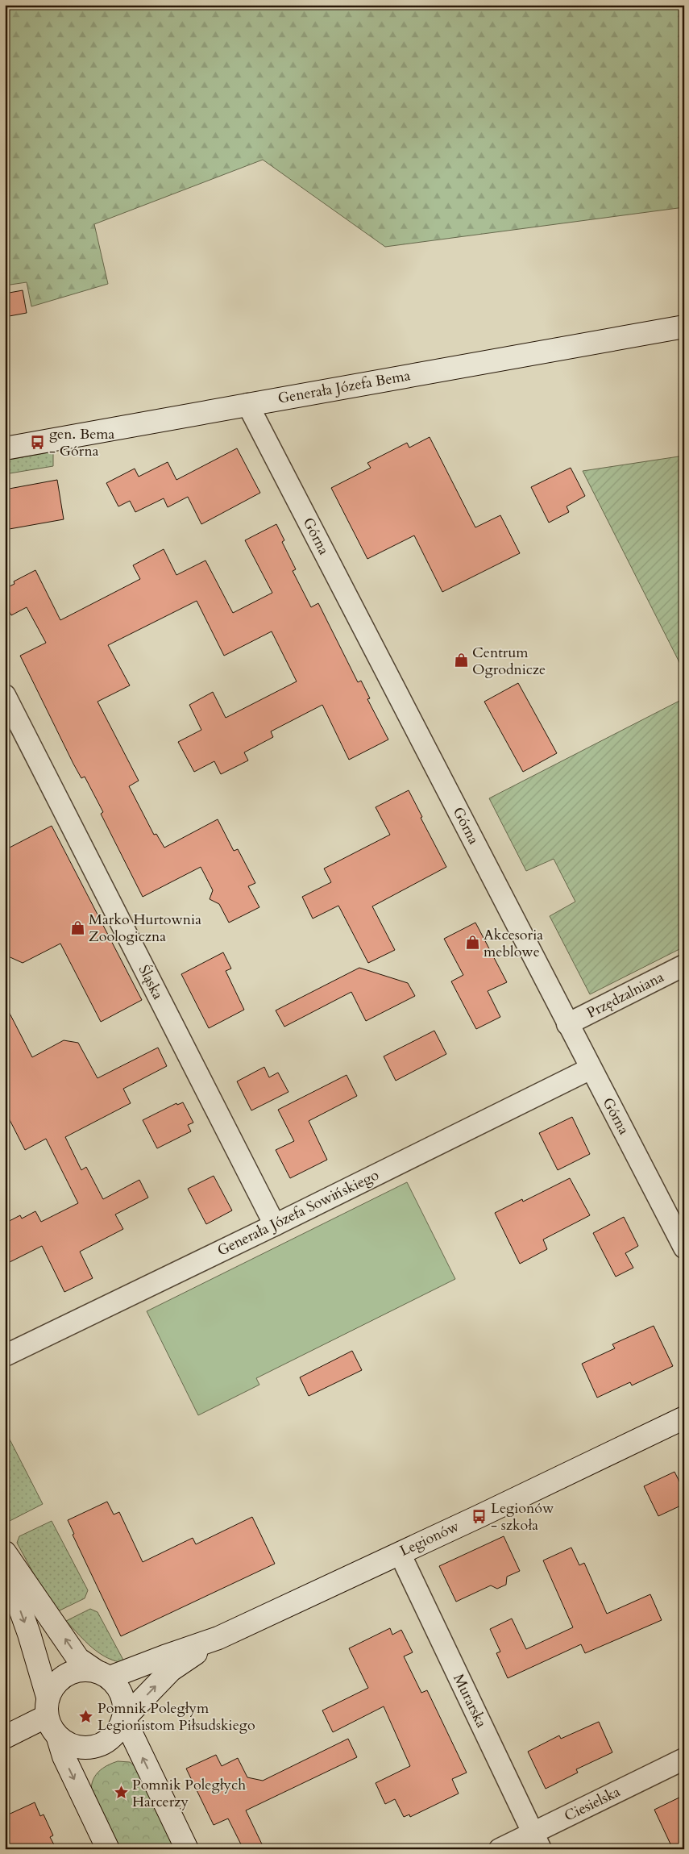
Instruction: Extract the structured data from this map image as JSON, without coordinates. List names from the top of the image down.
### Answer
{
  "streets": {
    "street": [
      "Generała Józefa Bema",
      "Górna",
      "Śląska",
      "Przędzalniana",
      "Generała Józefa Sowińskiego",
      "Legionów",
      "Murarska",
      "Ciesielska"
    ]
  },
  "crossings": [
    ["Generała Józefa Bema", "Górna"],
    ["Górna", "Przędzalniana"],
    ["Górna", "Generała Józefa Sowińskiego"],
    ["Śląska", "Generała Józefa Sowińskiego"],
    ["Legionów", "Murarska"],
    ["Murarska", "Ciesielska"]
  ],
  "places": {
    "bus stop": ["gen. Bema - Górna", "Legionów - szkoła"],
    "shop": ["Centrum Ogrodnicze", "Marko Hurtownia Zoologiczna", "Akcesoria meblowe"],
    "place": ["Pomnik Poległym Legionistom Piłsudskiego", "Pomnik Poległych Harcerzy"]
  }
}
